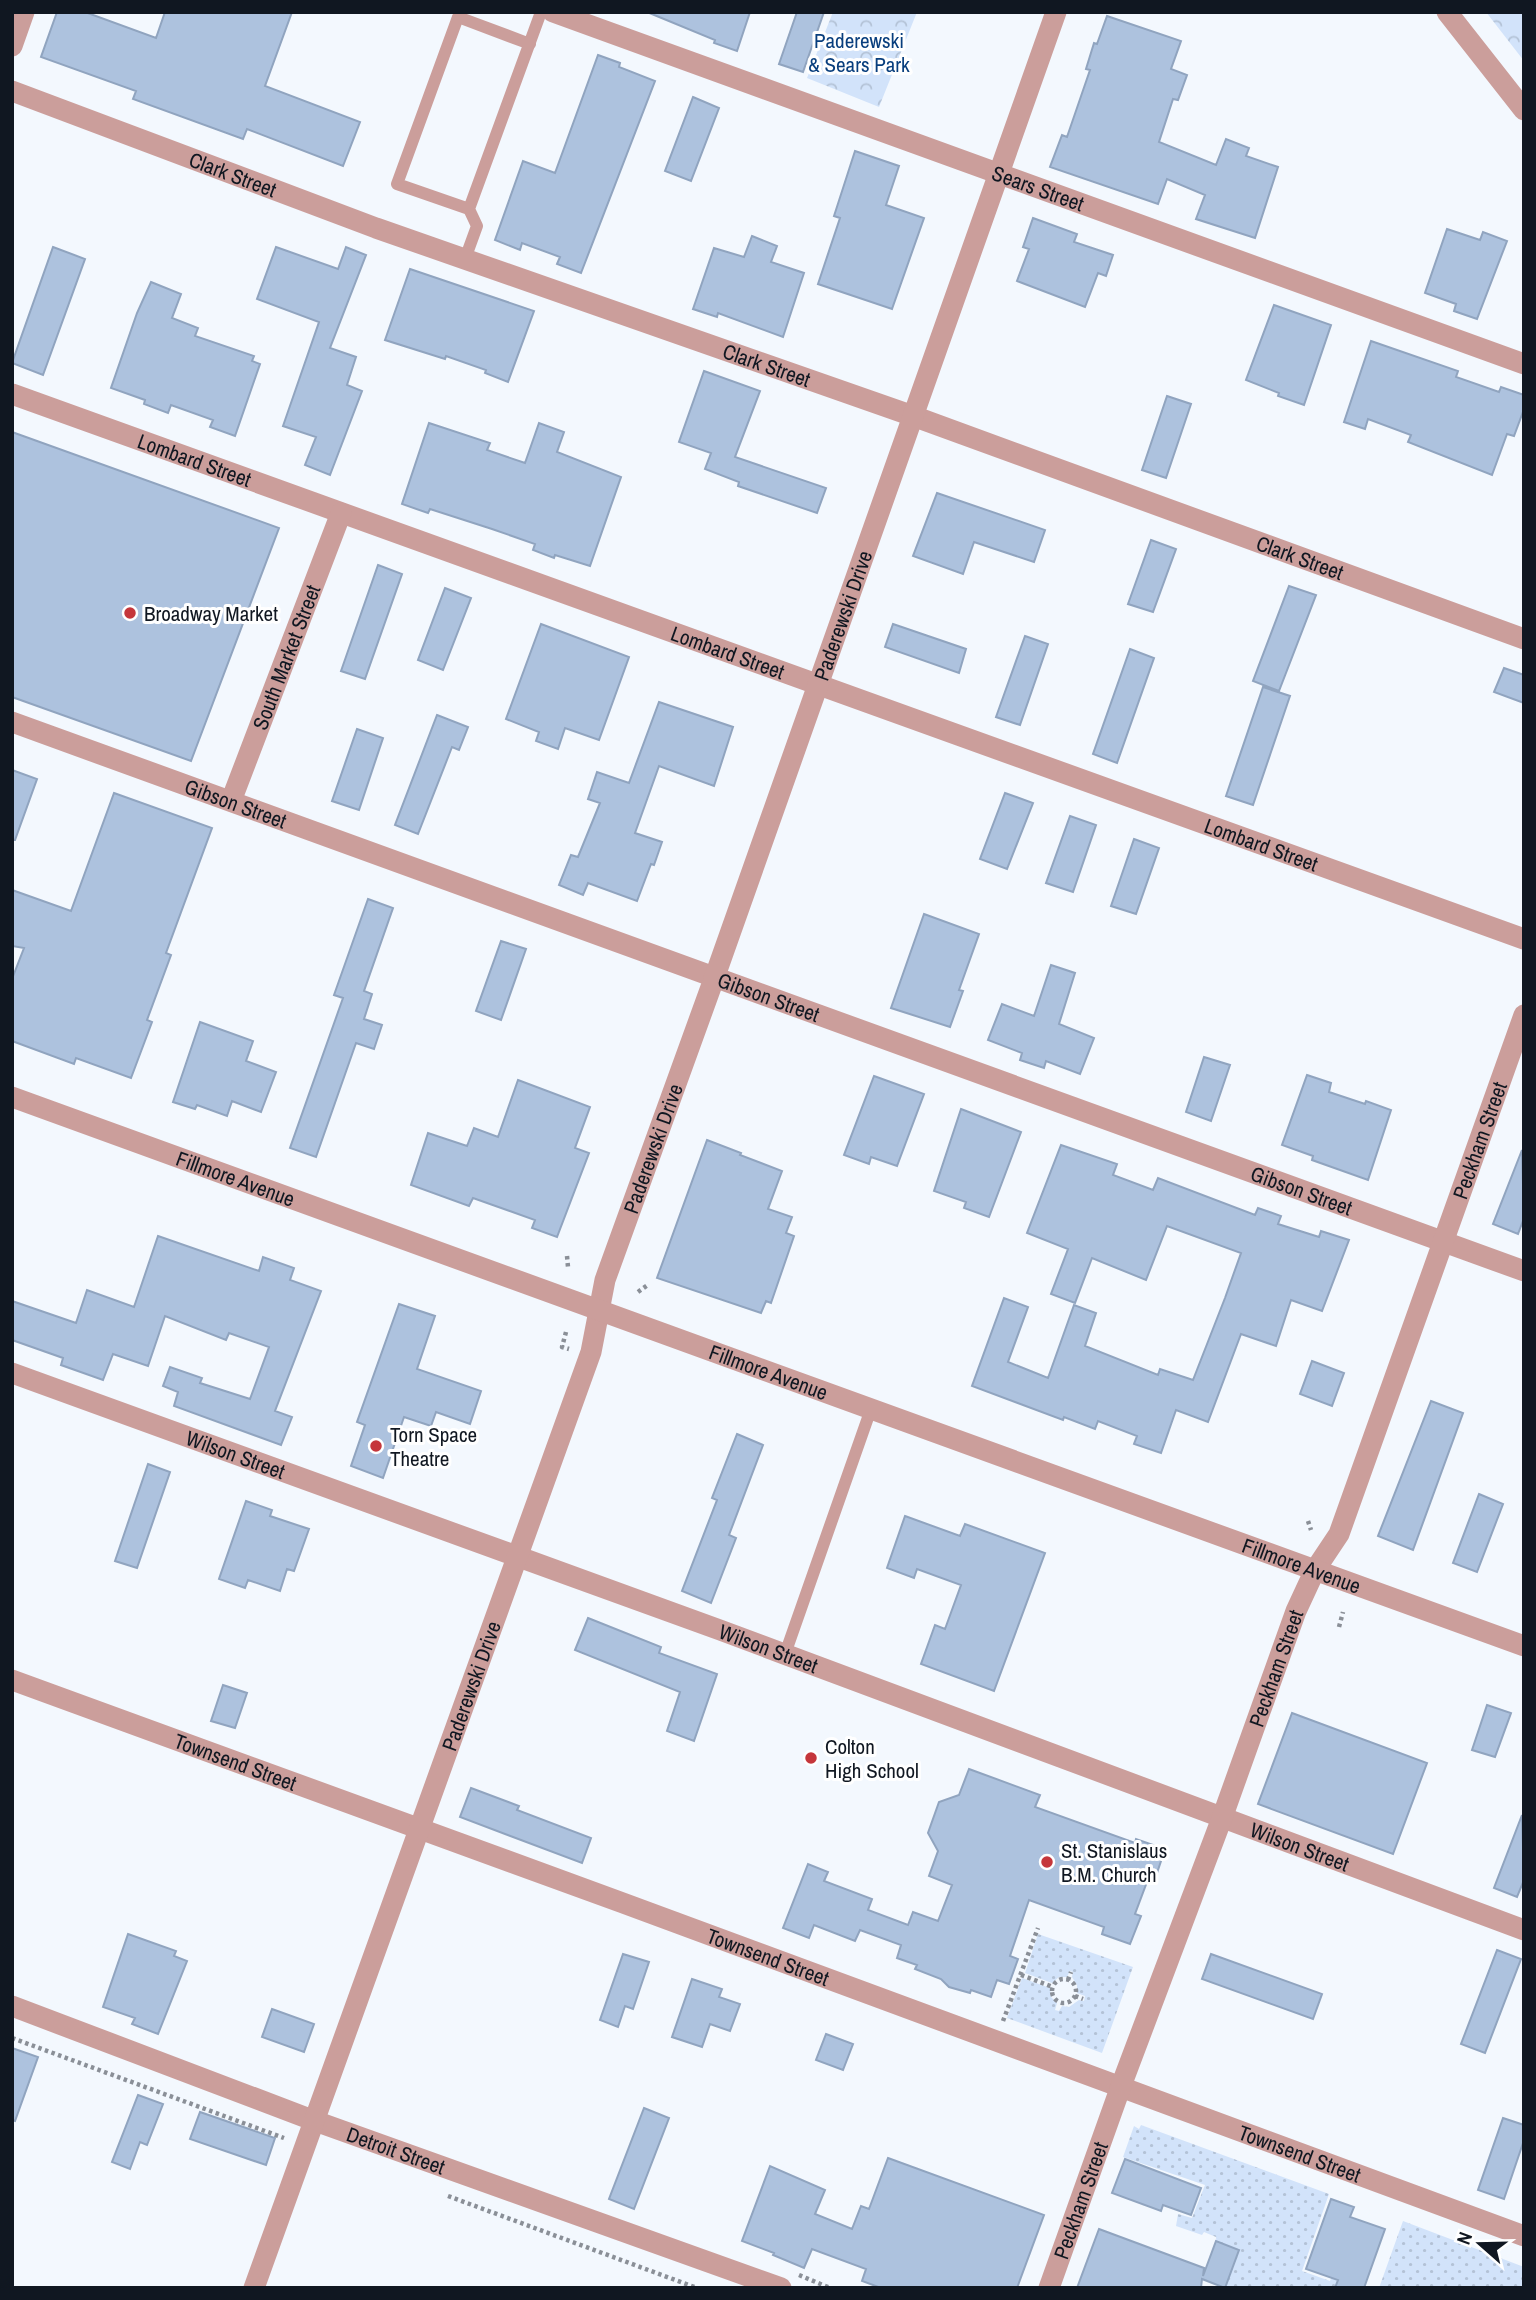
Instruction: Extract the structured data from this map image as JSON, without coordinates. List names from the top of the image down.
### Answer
{
  "streets": {
    "street": [
      "Clark Street",
      "Sears Street",
      "Lombard Street",
      "Paderewski Drive",
      "South Market Street",
      "Gibson Street",
      "Peckham Street",
      "Fillmore Avenue",
      "Wilson Street",
      "Townsend Street",
      "Detroit Street"
    ]
  },
  "crossings": [
    ["Clark Street", "Paderewski Drive"],
    ["Sears Street", "Paderewski Drive"],
    ["Lombard Street", "Paderewski Drive"],
    ["Lombard Street", "South Market Street"],
    ["Paderewski Drive", "Gibson Street"],
    ["Paderewski Drive", "Fillmore Avenue"],
    ["Paderewski Drive", "Wilson Street"],
    ["Paderewski Drive", "Townsend Street"],
    ["Paderewski Drive", "Detroit Street"],
    ["South Market Street", "Gibson Street"],
    ["Gibson Street", "Peckham Street"],
    ["Peckham Street", "Fillmore Avenue"],
    ["Peckham Street", "Wilson Street"],
    ["Peckham Street", "Townsend Street"]
  ],
  "parks": ["Paderewski & Sears Park"],
  "places": [
    "Broadway Market",
    "Torn Space Theatre",
    "Colton High School",
    "St. Stanislaus B.M. Church"
  ],
  "north": "left"
}
